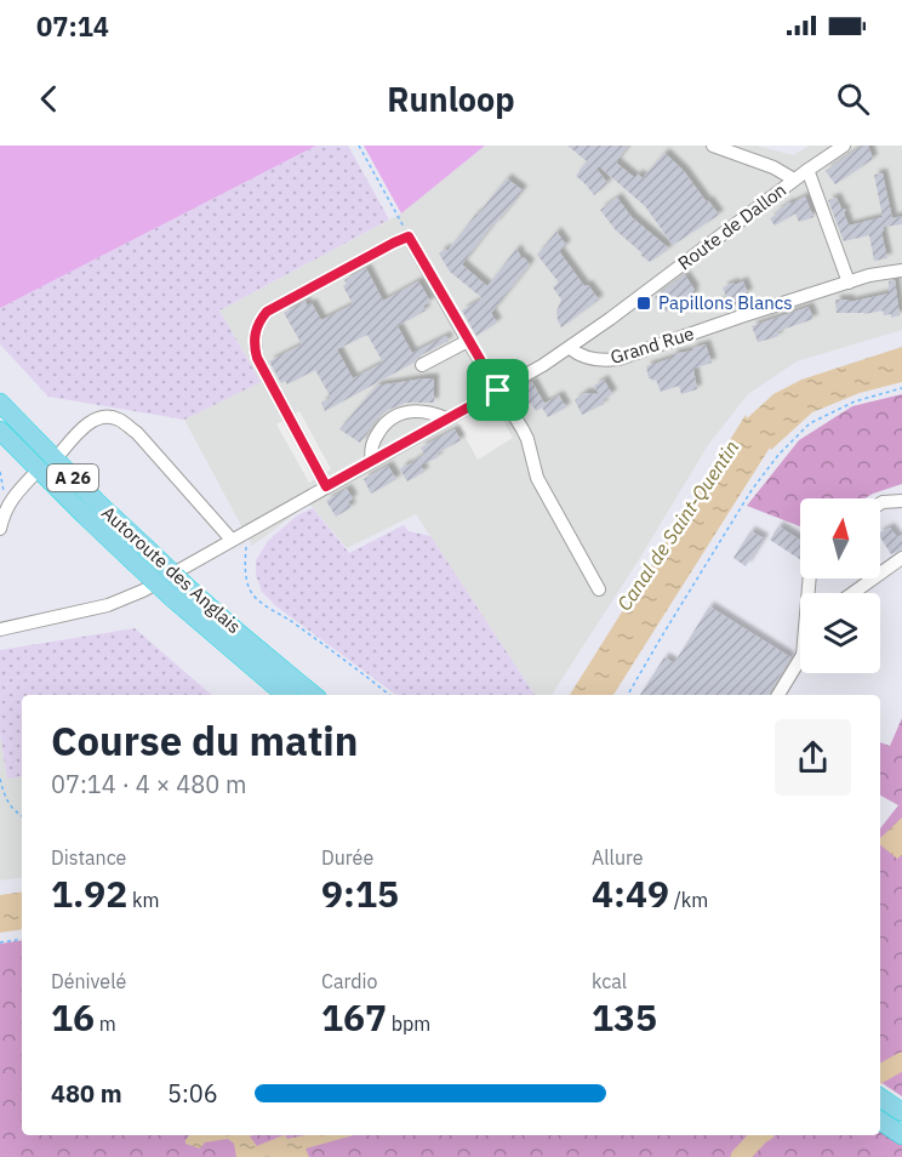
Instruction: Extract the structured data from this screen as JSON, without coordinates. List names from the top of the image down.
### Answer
{
  "streets": {
    "highway": ["A 26", "Autoroute des Anglais"],
    "street": ["Route de Dallon", "Grand Rue"]
  },
  "crossings": [
    ["Route de Dallon", "Grand Rue"]
  ],
  "water": ["Canal de Saint-Quentin"],
  "places": {
    "transit": ["Papillons Blancs"]
  },
  "north": "top",
  "page": {
    "status": "07:14",
    "header": "Runloop",
    "heading": ["Course du matin", "07:14 · 4 × 480 m"],
    "stats": [
      ["Distance", "1.92 km"],
      ["Durée", "9:15"],
      ["Allure", "4:49 /km"],
      ["Dénivelé", "16 m"],
      ["Cardio", "167 bpm"],
      ["kcal", "135"]
    ],
    "list": [
      {
        "name": "480 m",
        "note": "5:06"
      }
    ]
  }
}
